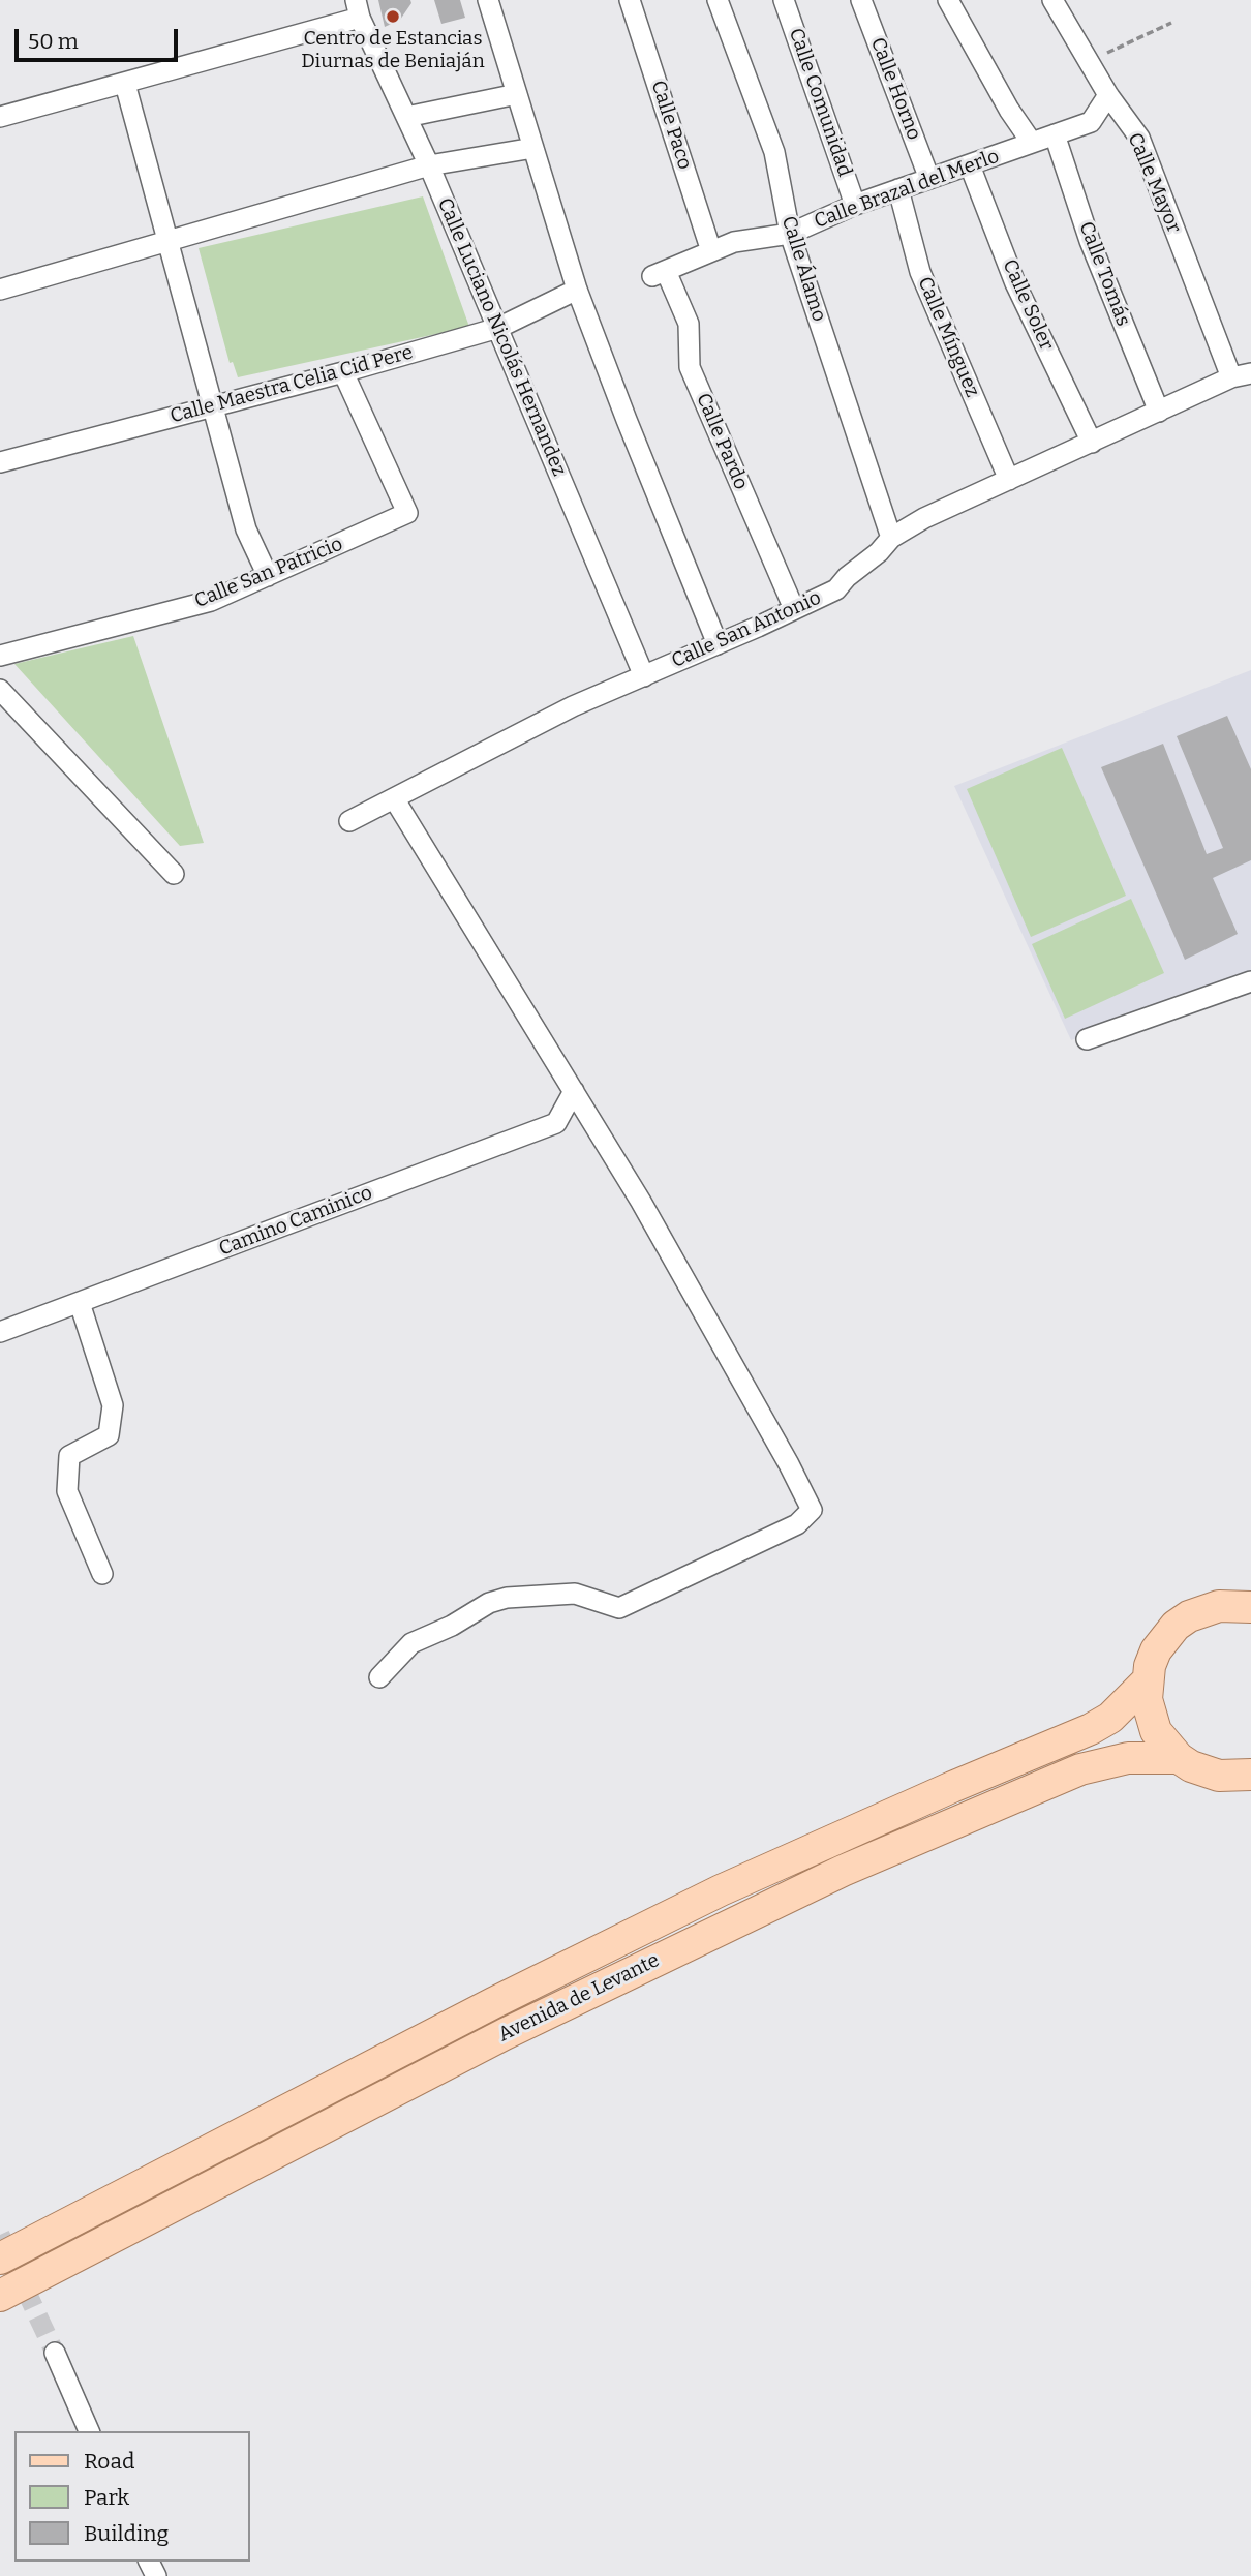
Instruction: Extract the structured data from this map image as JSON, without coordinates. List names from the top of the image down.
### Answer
{
  "streets": {
    "main road": ["Avenida de Levante"],
    "street": [
      "Calle Horno",
      "Calle Comunidad",
      "Calle Paco",
      "Calle Mayor",
      "Calle Brazal del Merlo",
      "Calle Álamo",
      "Calle Tomás",
      "Calle Soler",
      "Calle Luciano Nicolás Hernandez",
      "Calle Mínguez",
      "Calle Maestra Celia Cid Pere",
      "Calle Pardo",
      "Calle San Patricio",
      "Calle San Antonio",
      "Camino Caminico"
    ]
  },
  "crossings": [
    ["Calle Horno", "Calle Brazal del Merlo"],
    ["Calle Comunidad", "Calle Brazal del Merlo"],
    ["Calle Paco", "Calle Brazal del Merlo"],
    ["Calle Mayor", "Calle Brazal del Merlo"],
    ["Calle Mayor", "Calle San Antonio"],
    ["Calle Brazal del Merlo", "Calle Álamo"],
    ["Calle Brazal del Merlo", "Calle Tomás"],
    ["Calle Brazal del Merlo", "Calle Soler"],
    ["Calle Brazal del Merlo", "Calle Mínguez"],
    ["Calle Brazal del Merlo", "Calle Pardo"],
    ["Calle Álamo", "Calle San Antonio"],
    ["Calle Tomás", "Calle San Antonio"],
    ["Calle Soler", "Calle San Antonio"],
    ["Calle Luciano Nicolás Hernandez", "Calle Maestra Celia Cid Pere"],
    ["Calle Luciano Nicolás Hernandez", "Calle San Antonio"],
    ["Calle Mínguez", "Calle San Antonio"],
    ["Calle Maestra Celia Cid Pere", "Calle San Patricio"],
    ["Calle Pardo", "Calle San Antonio"]
  ],
  "places": ["Centro de Estancias Diurnas de Beniaján"],
  "legend": ["Road", "Park", "Building"],
  "scale_bar": "50 m"
}
